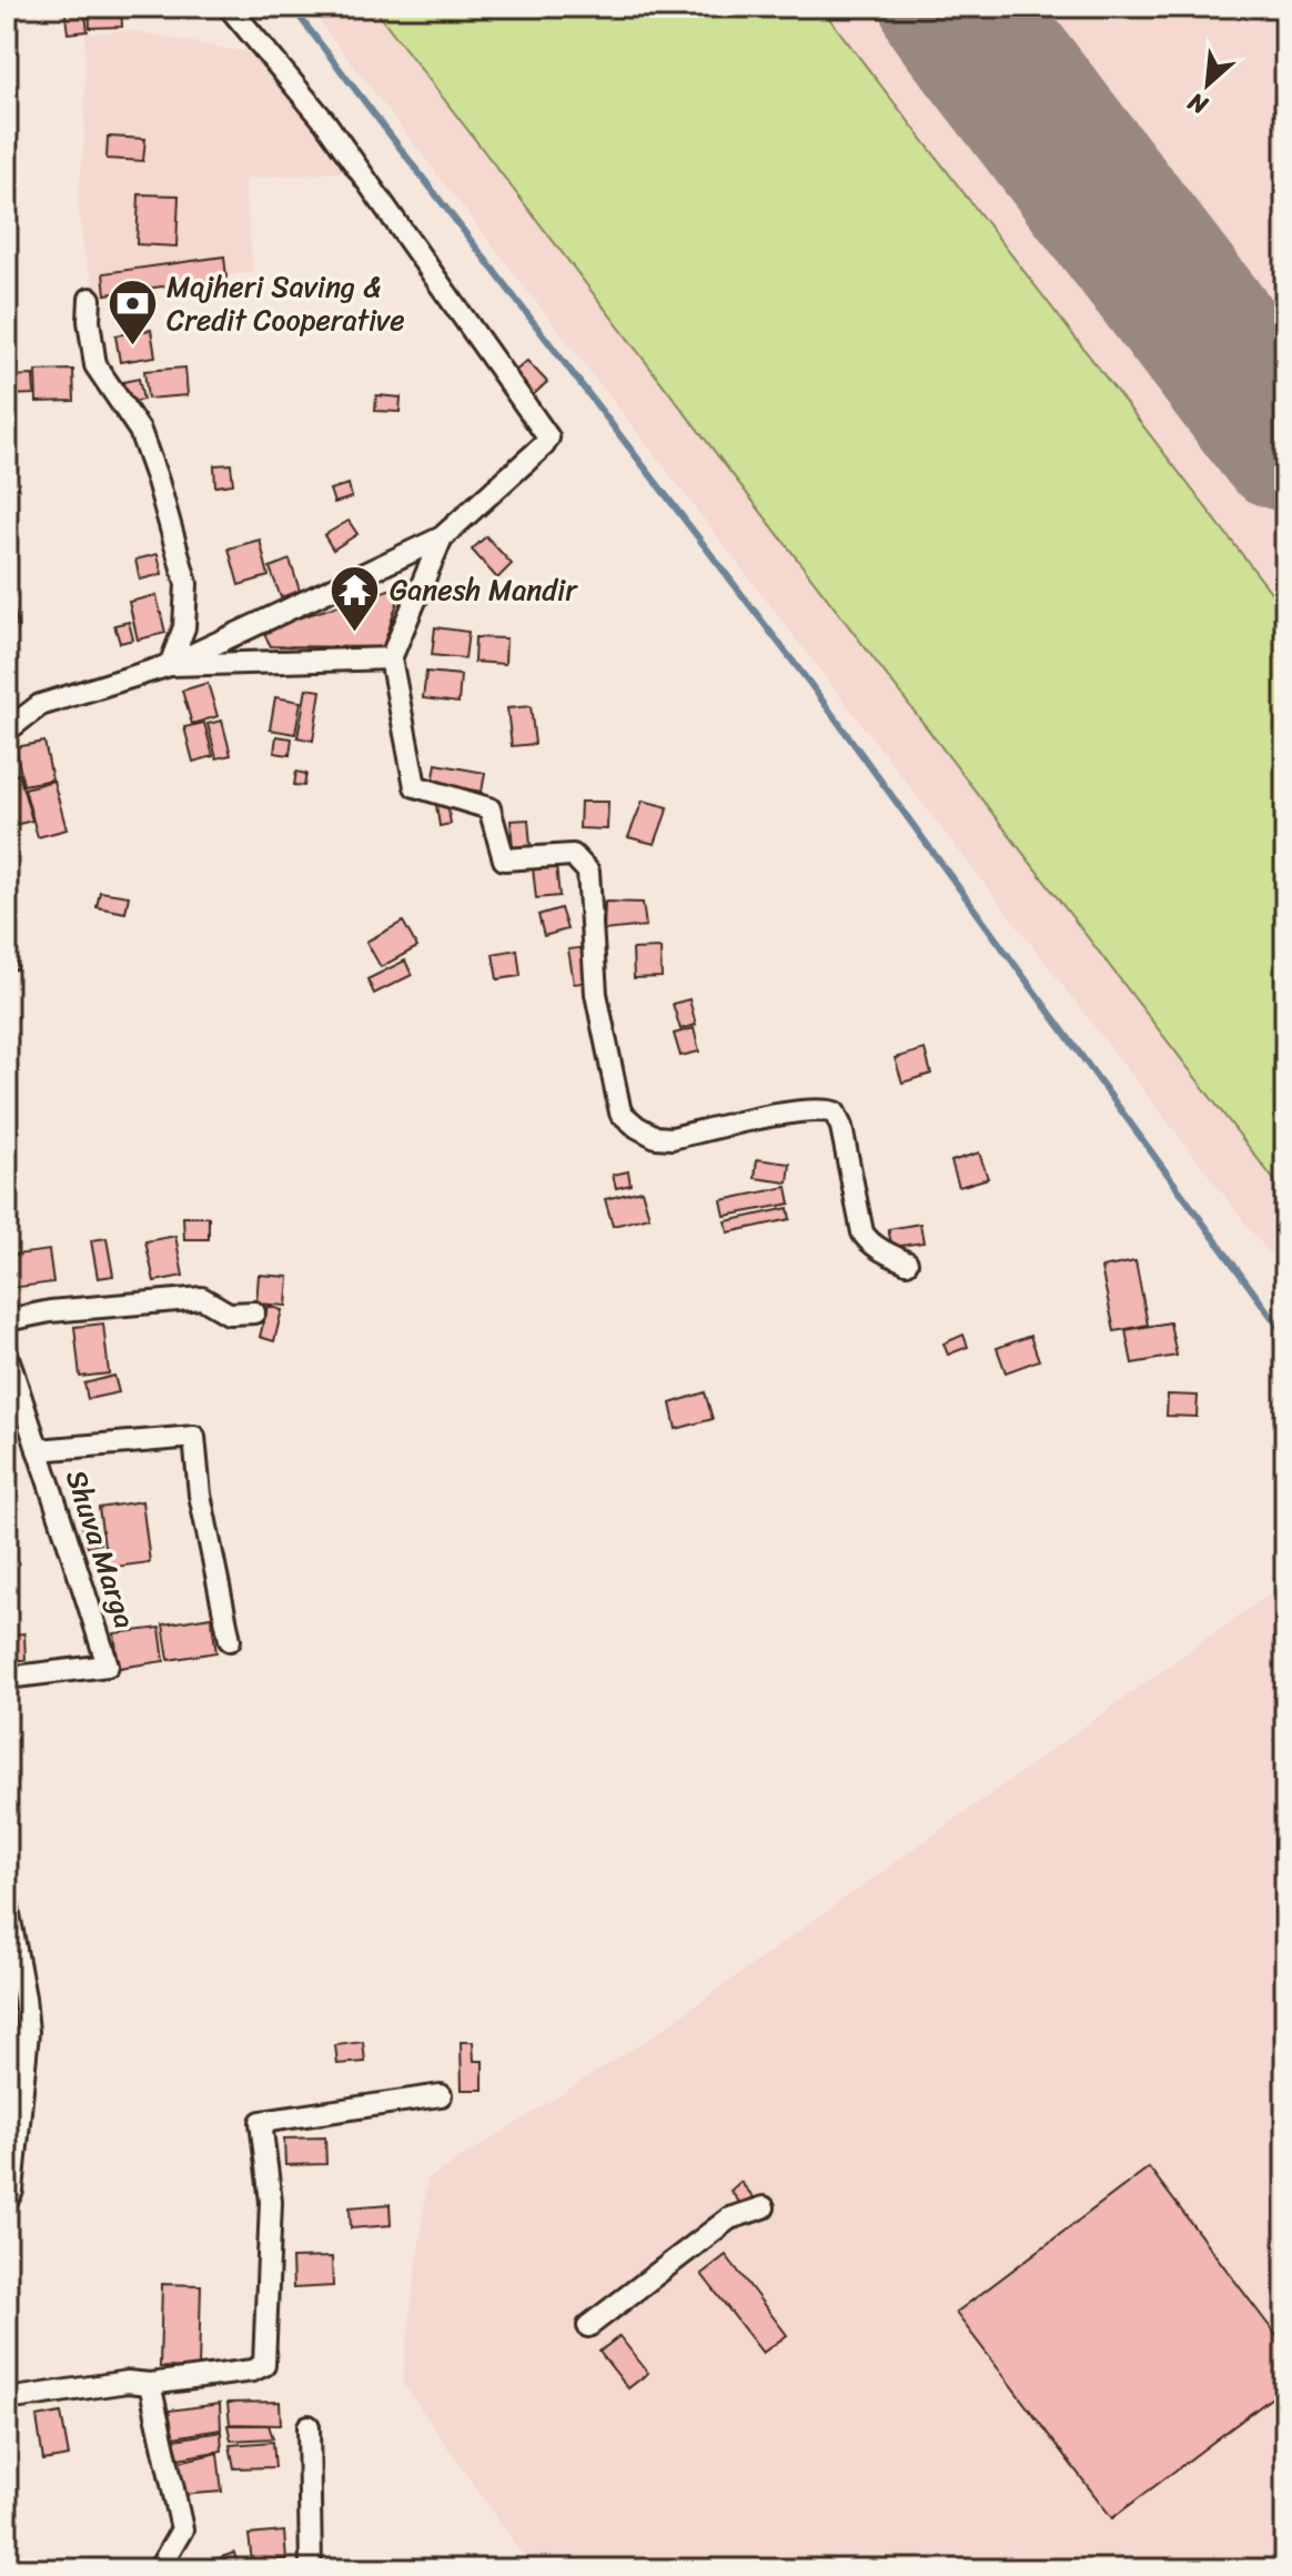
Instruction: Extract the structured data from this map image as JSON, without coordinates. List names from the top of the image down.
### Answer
{
  "streets": {
    "street": ["Shuva Marga"]
  },
  "places": {
    "bank": ["Majheri Saving & Credit Cooperative"],
    "temple": ["Ganesh Mandir"]
  },
  "north": "bottom left"
}
